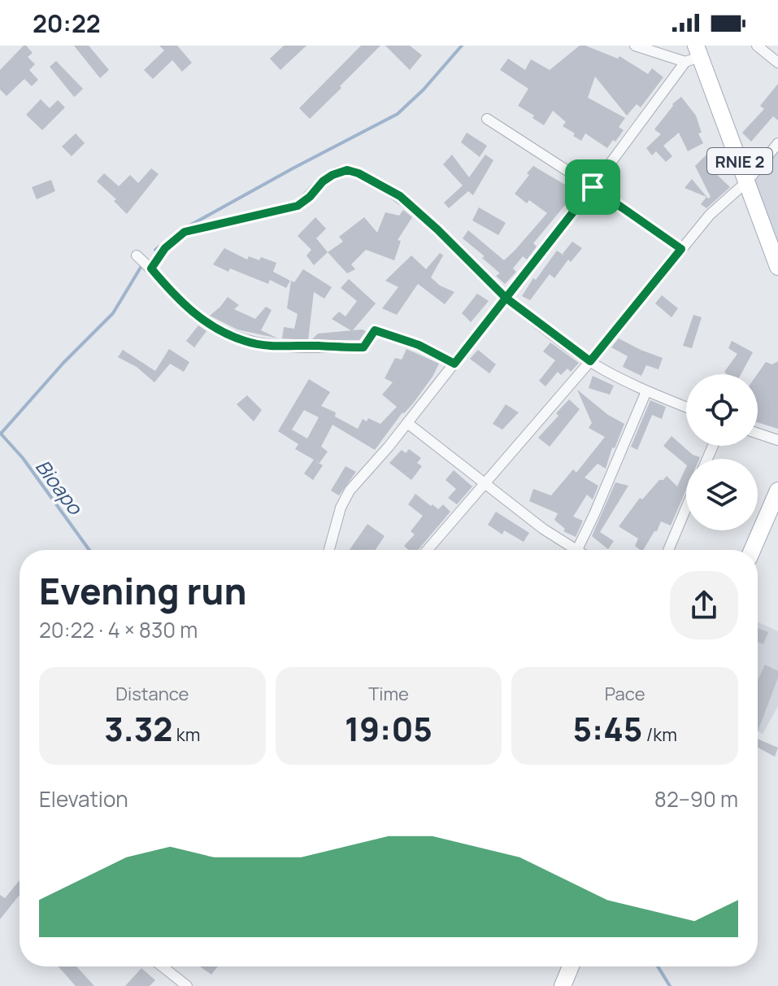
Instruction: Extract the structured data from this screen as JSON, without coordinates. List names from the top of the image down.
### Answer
{
  "streets": {
    "main road": ["RNIE 2"]
  },
  "water": ["Bioapo"],
  "page": {
    "status": "20:22",
    "heading": ["Evening run", "20:22 · 4 × 830 m"],
    "stats": [
      ["Distance", "3.32 km"],
      ["Time", "19:05"],
      ["Pace", "5:45 /km"]
    ],
    "chart": ["Elevation", "82–90 m"]
  }
}
